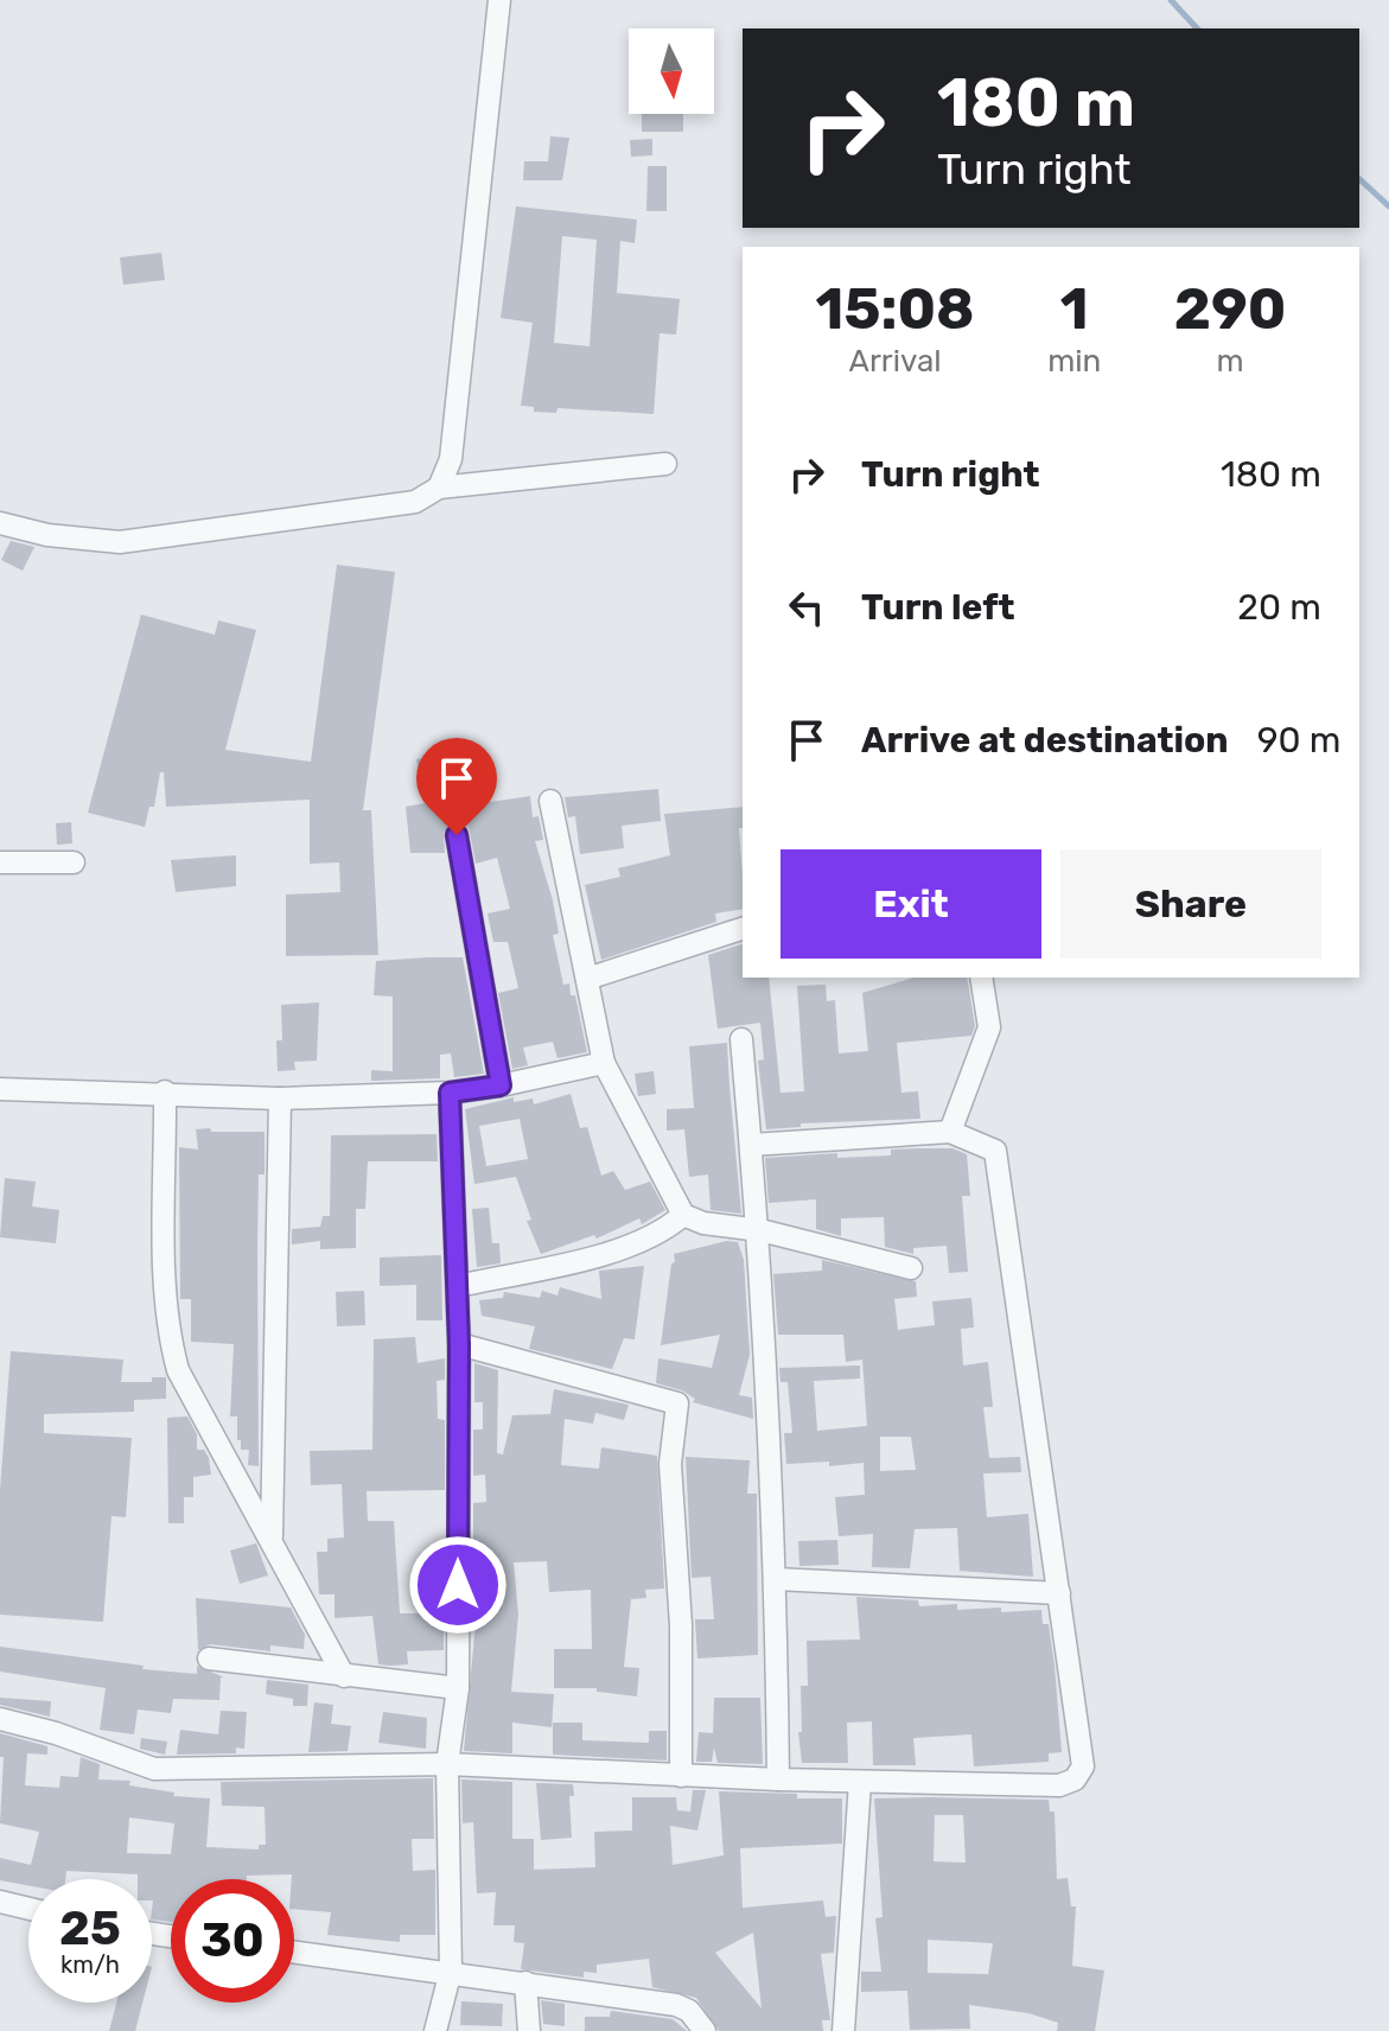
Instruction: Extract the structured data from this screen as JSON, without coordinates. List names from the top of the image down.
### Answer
{
  "north": "bottom",
  "page": {
    "turn": ["180 m", "Turn right"],
    "eta": [
      "15:08",
      "Arrival",
      "1",
      "min",
      "290",
      "m"
    ],
    "list": [
      {
        "name": "Turn right",
        "value": "180 m"
      },
      {
        "name": "Turn left",
        "value": "20 m"
      },
      {
        "name": "Arrive at destination",
        "value": "90 m"
      }
    ],
    "buttons": ["Exit", "Share"],
    "speed": "25 km/h",
    "limit": "30"
  }
}
